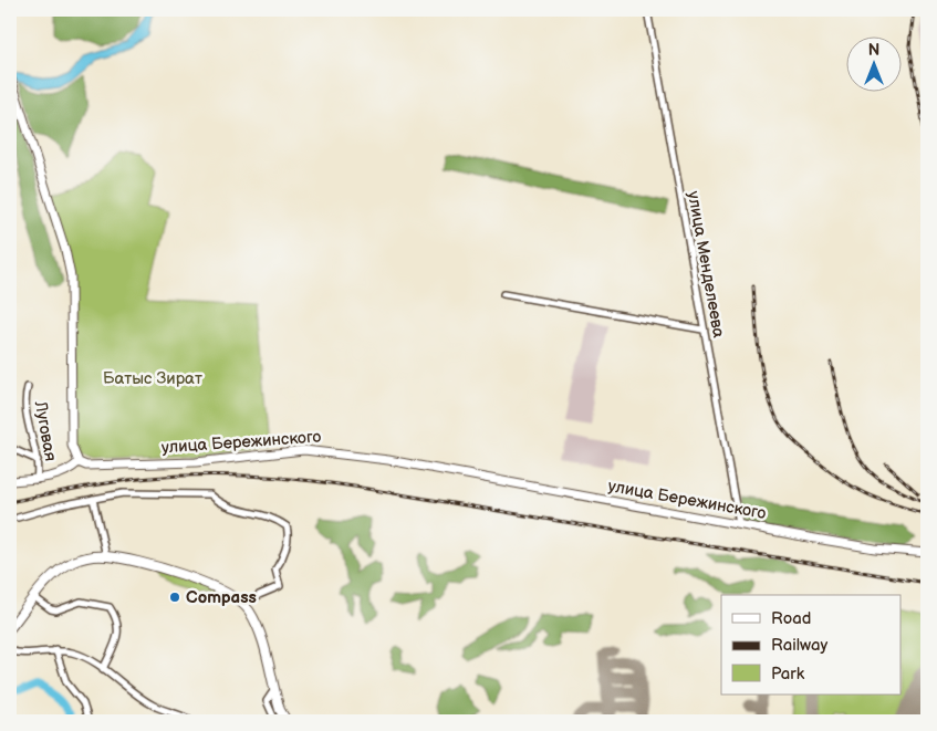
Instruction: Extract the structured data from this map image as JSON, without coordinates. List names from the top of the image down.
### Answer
{
  "streets": {
    "main road": ["улица Бережинского"],
    "street": ["улица Менделеева", "Луговая"]
  },
  "crossings": [
    ["улица Менделеева", "улица Бережинского"]
  ],
  "parks": ["Батыс Зират"],
  "places": ["Compass"],
  "legend": ["Road", "Railway", "Park"],
  "north": "top"
}
